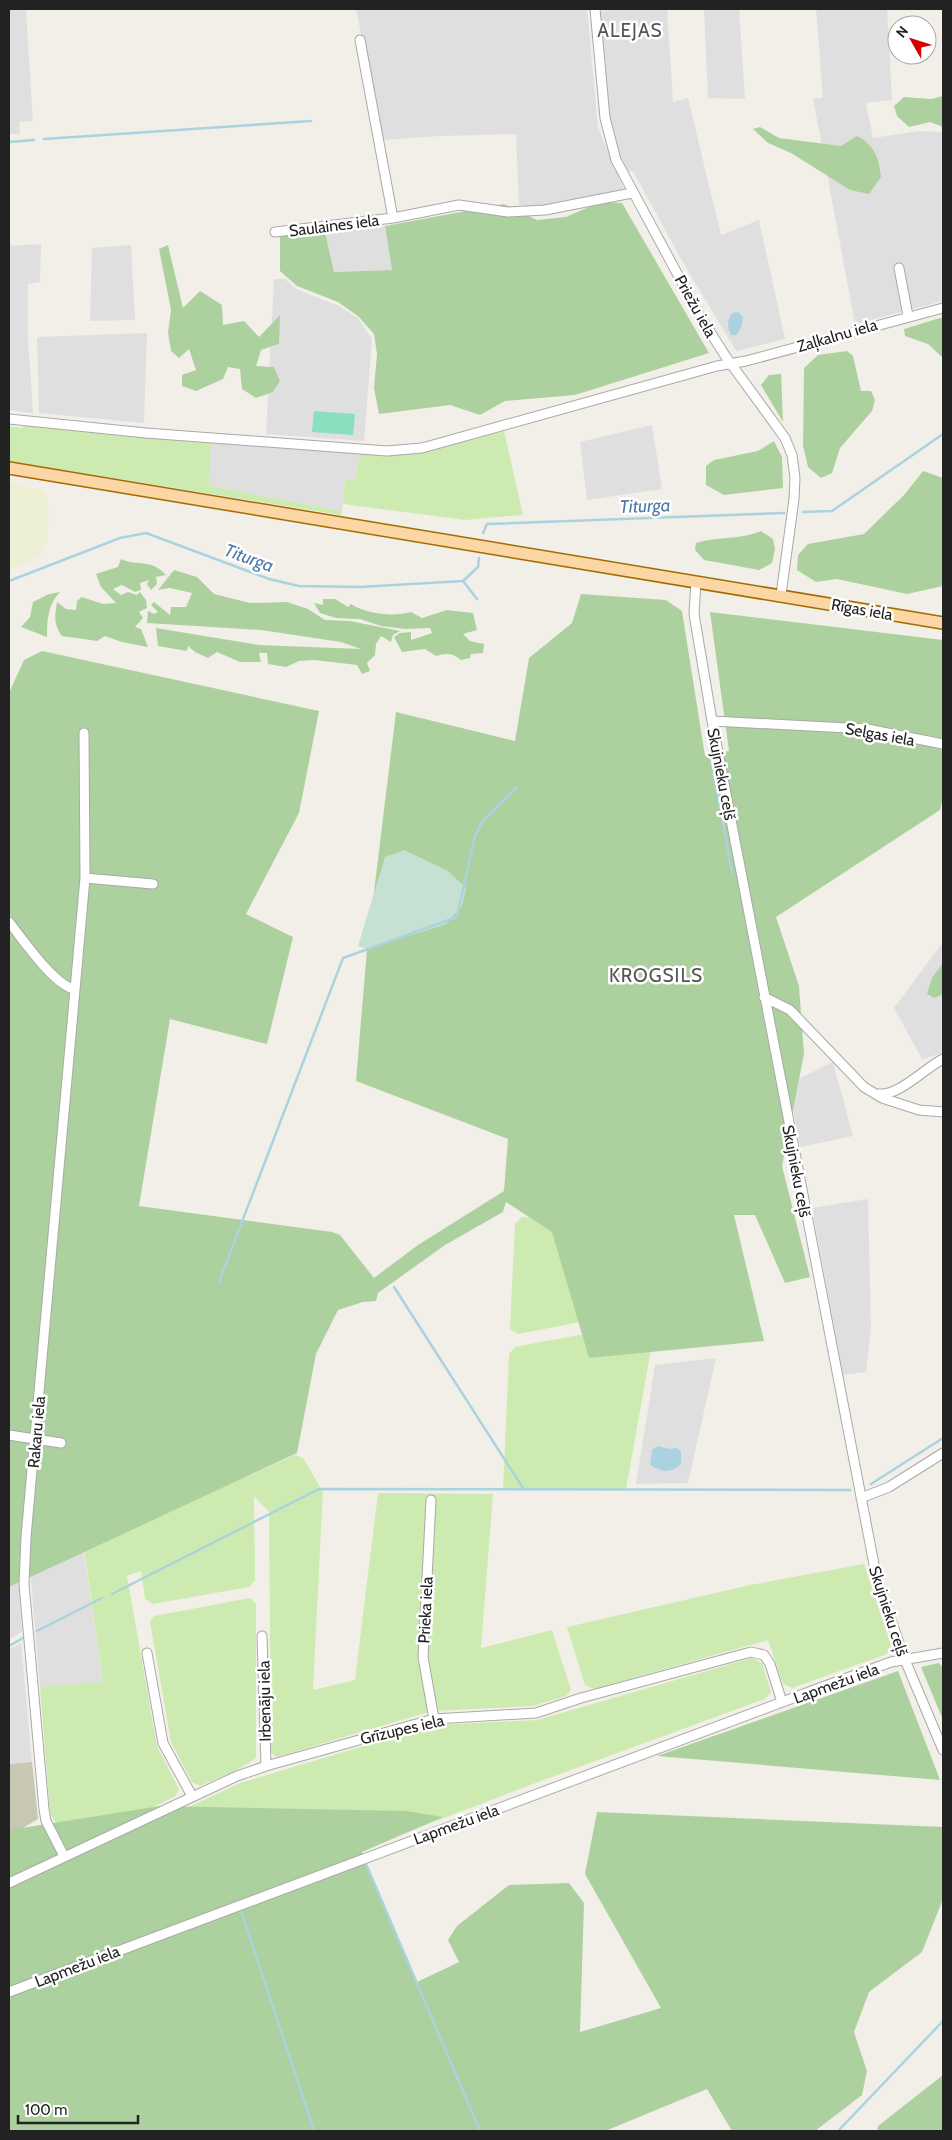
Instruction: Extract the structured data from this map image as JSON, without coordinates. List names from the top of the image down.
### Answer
{
  "streets": {
    "main road": ["Rīgas iela"],
    "street": [
      "Saulaines iela",
      "Priežu iela",
      "Zaļkalnu iela",
      "Selgas iela",
      "Skujnieku ceļš",
      "Rakaru iela",
      "Prieka iela",
      "Lapmežu iela",
      "Irbenāju iela",
      "Grīzupes iela"
    ]
  },
  "crossings": [
    ["Saulaines iela", "Priežu iela"],
    ["Priežu iela", "Zaļkalnu iela"],
    ["Priežu iela", "Rīgas iela"],
    ["Rīgas iela", "Skujnieku ceļš"],
    ["Selgas iela", "Skujnieku ceļš"],
    ["Skujnieku ceļš", "Lapmežu iela"],
    ["Rakaru iela", "Grīzupes iela"],
    ["Prieka iela", "Grīzupes iela"],
    ["Lapmežu iela", "Grīzupes iela"],
    ["Irbenāju iela", "Grīzupes iela"]
  ],
  "districts": ["ALEJAS", "KROGSILS"],
  "water": ["Titurga"],
  "scale_bar": "100 m",
  "north": "top left"
}
